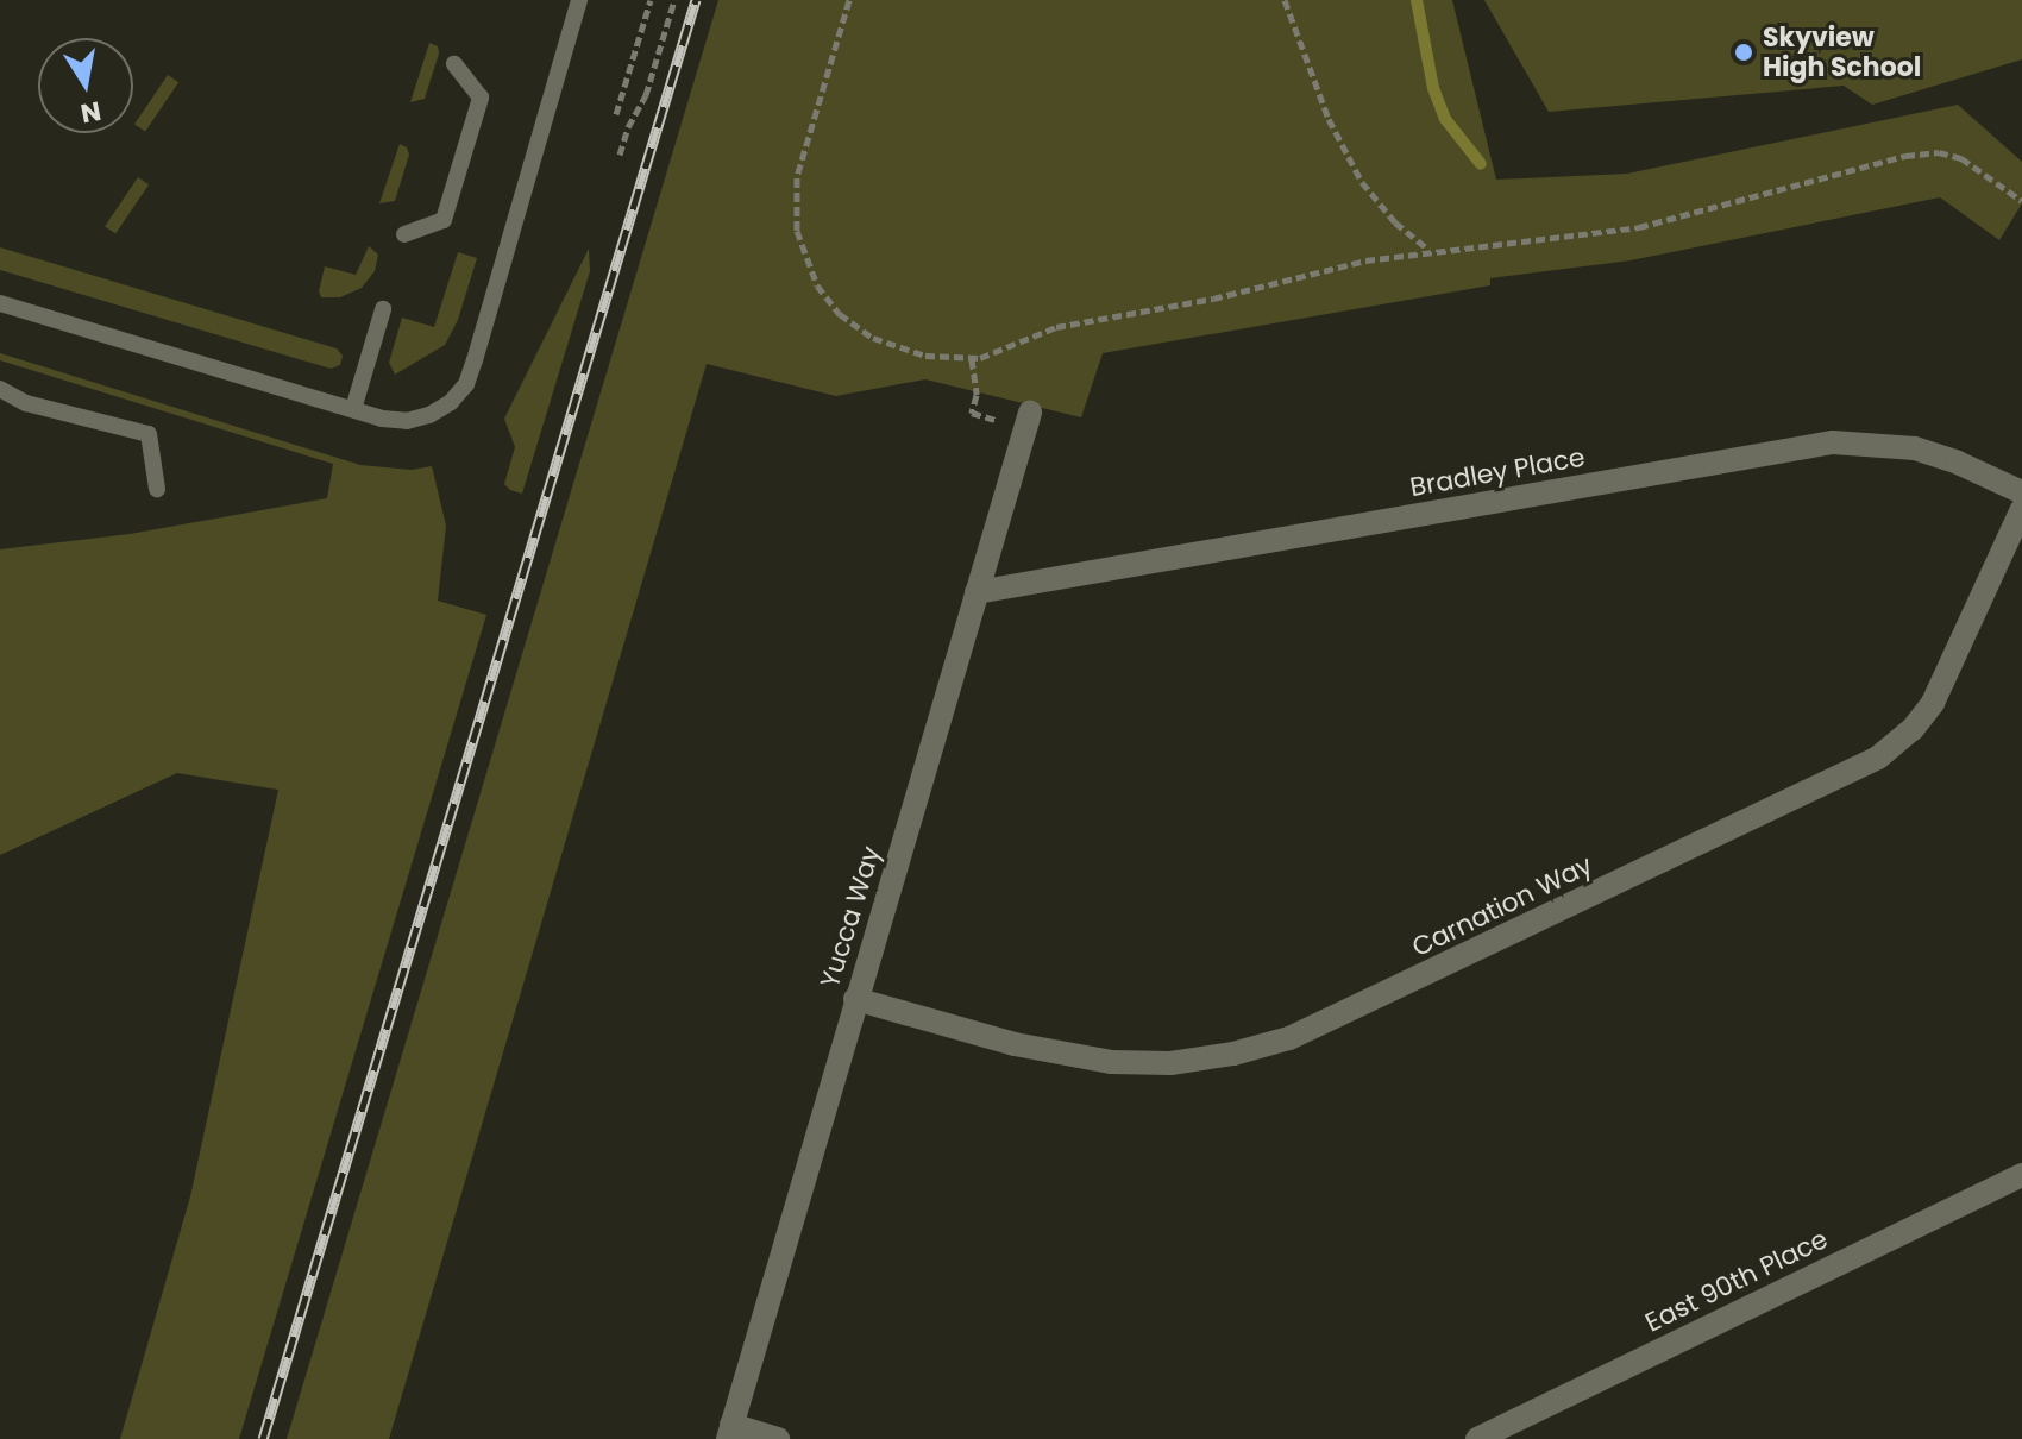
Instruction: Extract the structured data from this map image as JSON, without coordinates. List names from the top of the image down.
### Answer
{
  "streets": {
    "street": [
      "Bradley Place",
      "Carnation Way",
      "Yucca Way",
      "East 90th Place"
    ]
  },
  "crossings": [
    ["Bradley Place", "Yucca Way"],
    ["Carnation Way", "Yucca Way"]
  ],
  "places": ["Skyview High School"],
  "north": "bottom"
}
